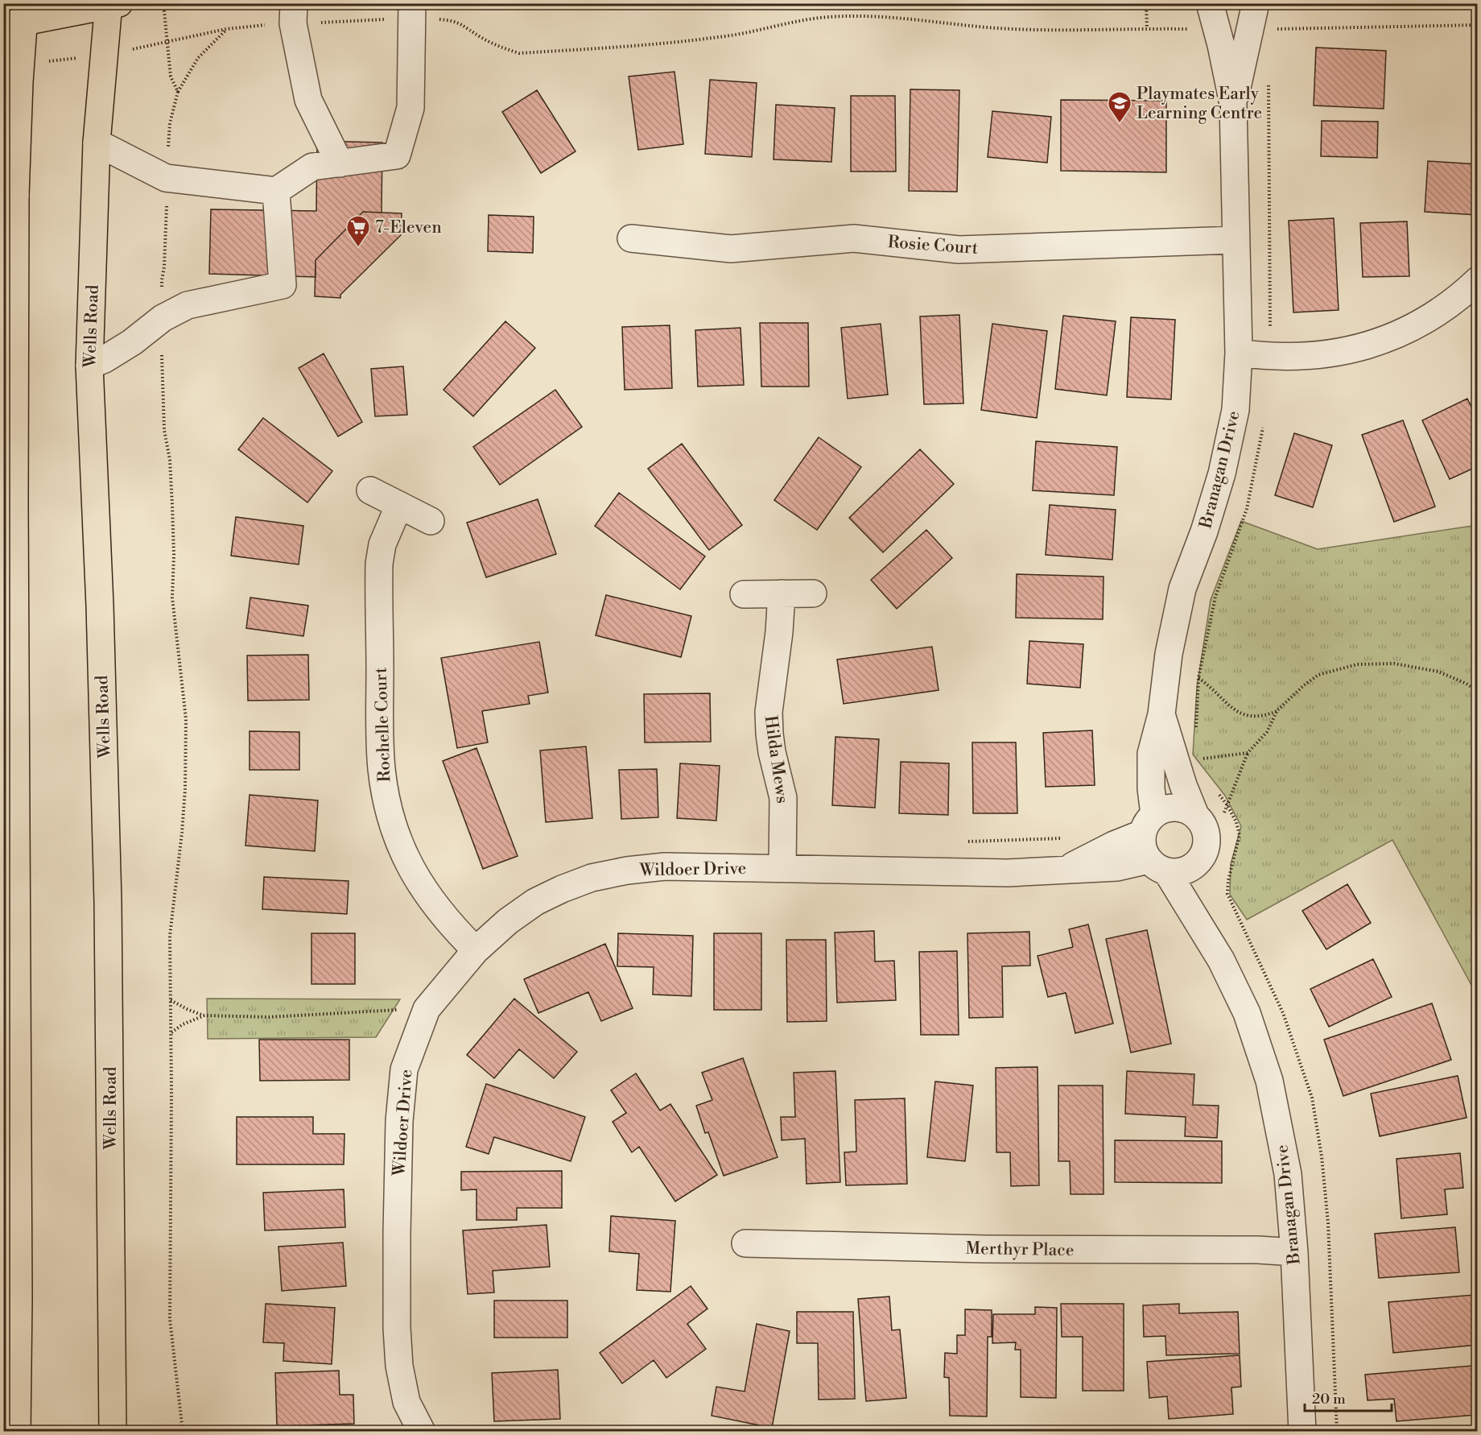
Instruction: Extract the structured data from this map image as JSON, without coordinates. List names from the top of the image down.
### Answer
{
  "streets": {
    "main road": ["Wells Road"],
    "street": [
      "Rosie Court",
      "Branagan Drive",
      "Rochelle Court",
      "Hilda Mews",
      "Wildoer Drive",
      "Merthyr Place"
    ]
  },
  "crossings": [
    ["Rosie Court", "Branagan Drive"],
    ["Branagan Drive", "Wildoer Drive"],
    ["Branagan Drive", "Merthyr Place"],
    ["Rochelle Court", "Wildoer Drive"],
    ["Hilda Mews", "Wildoer Drive"]
  ],
  "places": {
    "school or university": ["Playmates Early Learning Centre"],
    "supermarket": ["7-Eleven"]
  },
  "scale_bar": "20 m"
}
